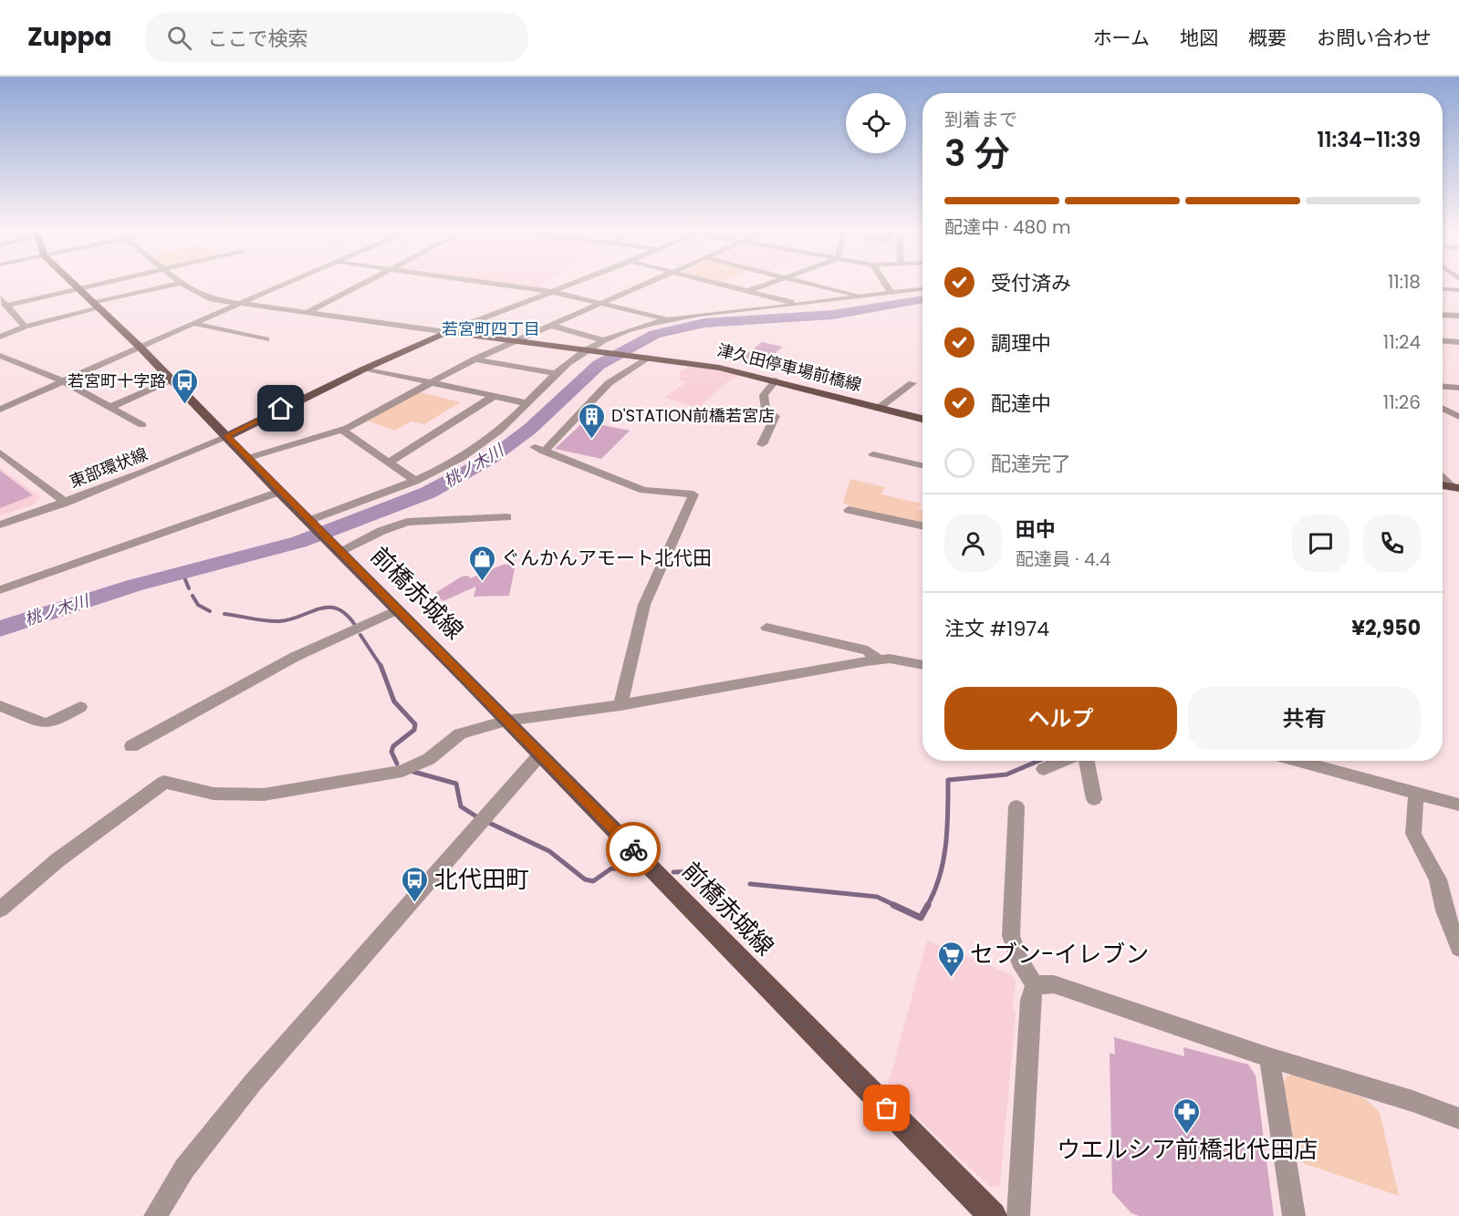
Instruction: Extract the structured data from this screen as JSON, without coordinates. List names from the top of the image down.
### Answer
{
  "streets": {
    "main road": ["津久田停車場前橋線", "前橋赤城線"],
    "street": ["東部環状線"]
  },
  "districts": ["若宮町四丁目"],
  "water": ["桃ノ木川"],
  "places": {
    "bus stop": ["若宮町十字路", "北代田町"],
    "building": ["D'STATION前橋若宮店"],
    "shop": ["ぐんかんアモート北代田"],
    "supermarket": ["セブン-イレブン"],
    "pharmacy": ["ウエルシア前橋北代田店"]
  },
  "page": {
    "header": "Zuppa",
    "search": "ここで検索",
    "nav": [
      "ホーム",
      "地図",
      "概要",
      "お問い合わせ"
    ],
    "heading": ["3 分", "到着まで", "11:34–11:39"],
    "panel": [
      "田中",
      "配達員 · 4.4",
      "注文 #1974",
      "¥2,950"
    ],
    "bar": "配達中 · 480 m",
    "list": [
      ["受付済み", "11:18"],
      ["調理中", "11:24"],
      ["配達中", "11:26"],
      "配達完了"
    ],
    "buttons": ["ヘルプ", "共有"]
  }
}
